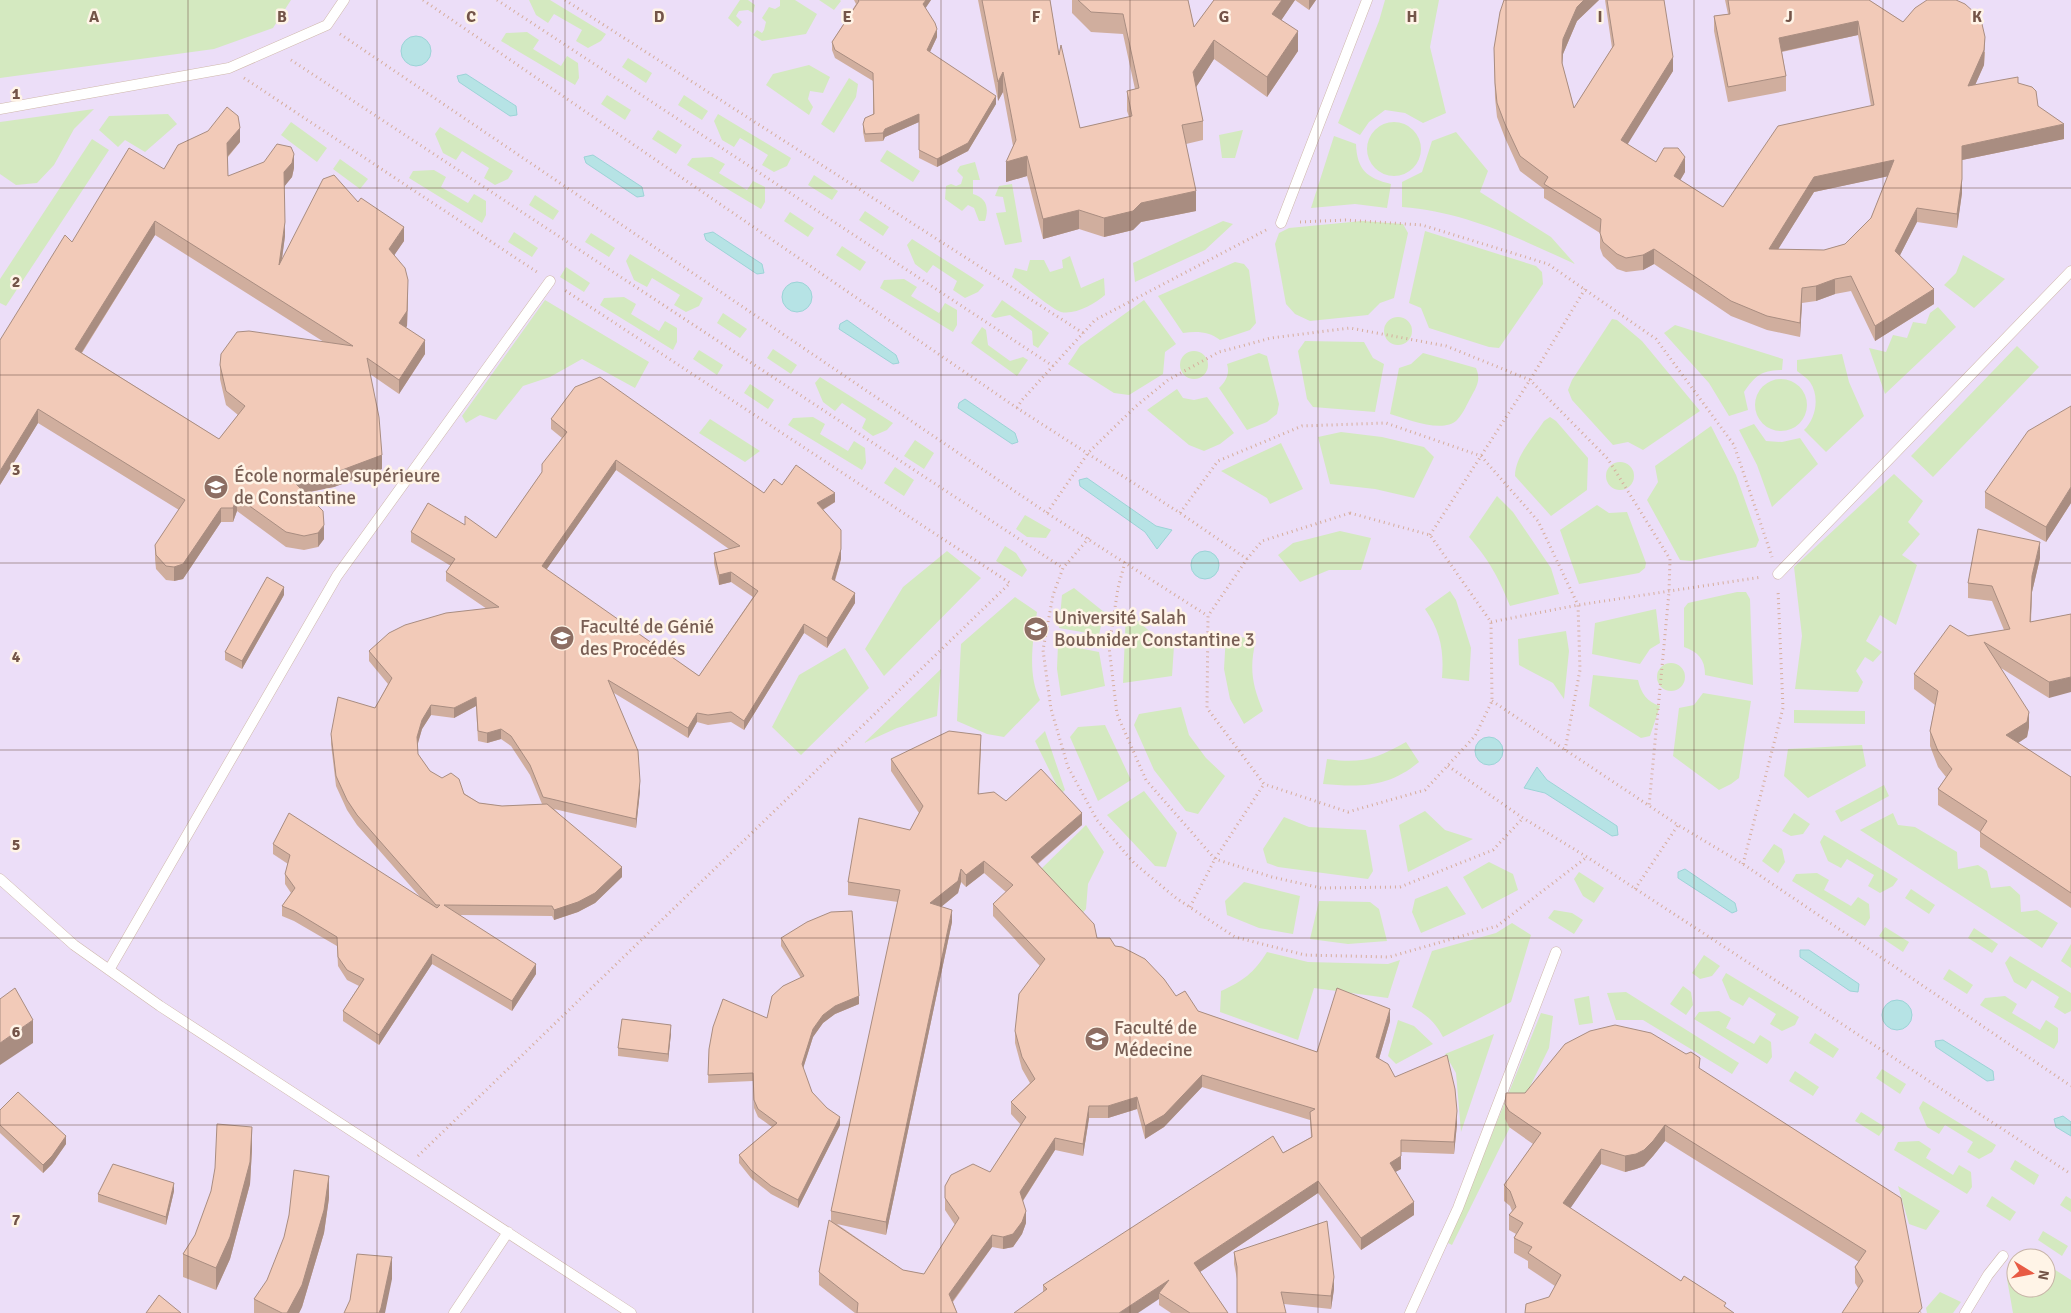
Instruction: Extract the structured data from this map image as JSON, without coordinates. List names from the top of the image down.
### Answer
{
  "places": {
    "school or university": [
      "École normale supérieure de Constantine",
      "Université Salah Boubnider Constantine 3",
      "Faculté de Génié des Procédés",
      "Faculté de Médecine"
    ]
  },
  "north": "right",
  "grid": {
    "columns": [
      "A",
      "B",
      "C",
      "D",
      "E",
      "F",
      "G",
      "H",
      "I",
      "J",
      "K"
    ],
    "rows": [
      "1",
      "2",
      "3",
      "4",
      "5",
      "6",
      "7"
    ]
  }
}
